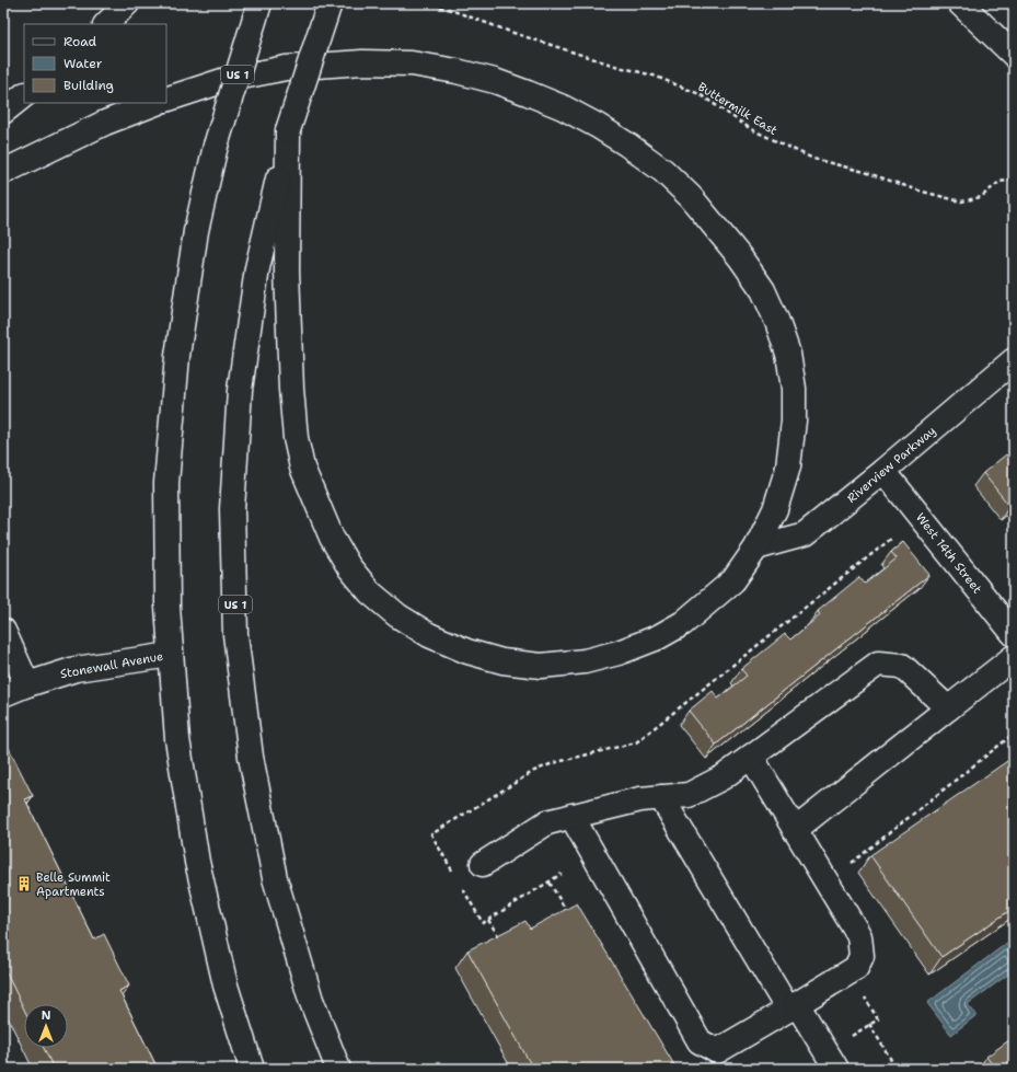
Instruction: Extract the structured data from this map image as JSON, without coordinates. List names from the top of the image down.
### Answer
{
  "streets": {
    "main road": [
      "US 1",
      "Riverview Parkway",
      "West 14th Street",
      "Stonewall Avenue"
    ],
    "path": ["Buttermilk East"]
  },
  "crossings": [
    ["US 1", "Stonewall Avenue"],
    ["Riverview Parkway", "West 14th Street"]
  ],
  "places": {
    "building": ["Belle Summit Apartments"]
  },
  "legend": ["Road", "Water", "Building"],
  "north": "top"
}
